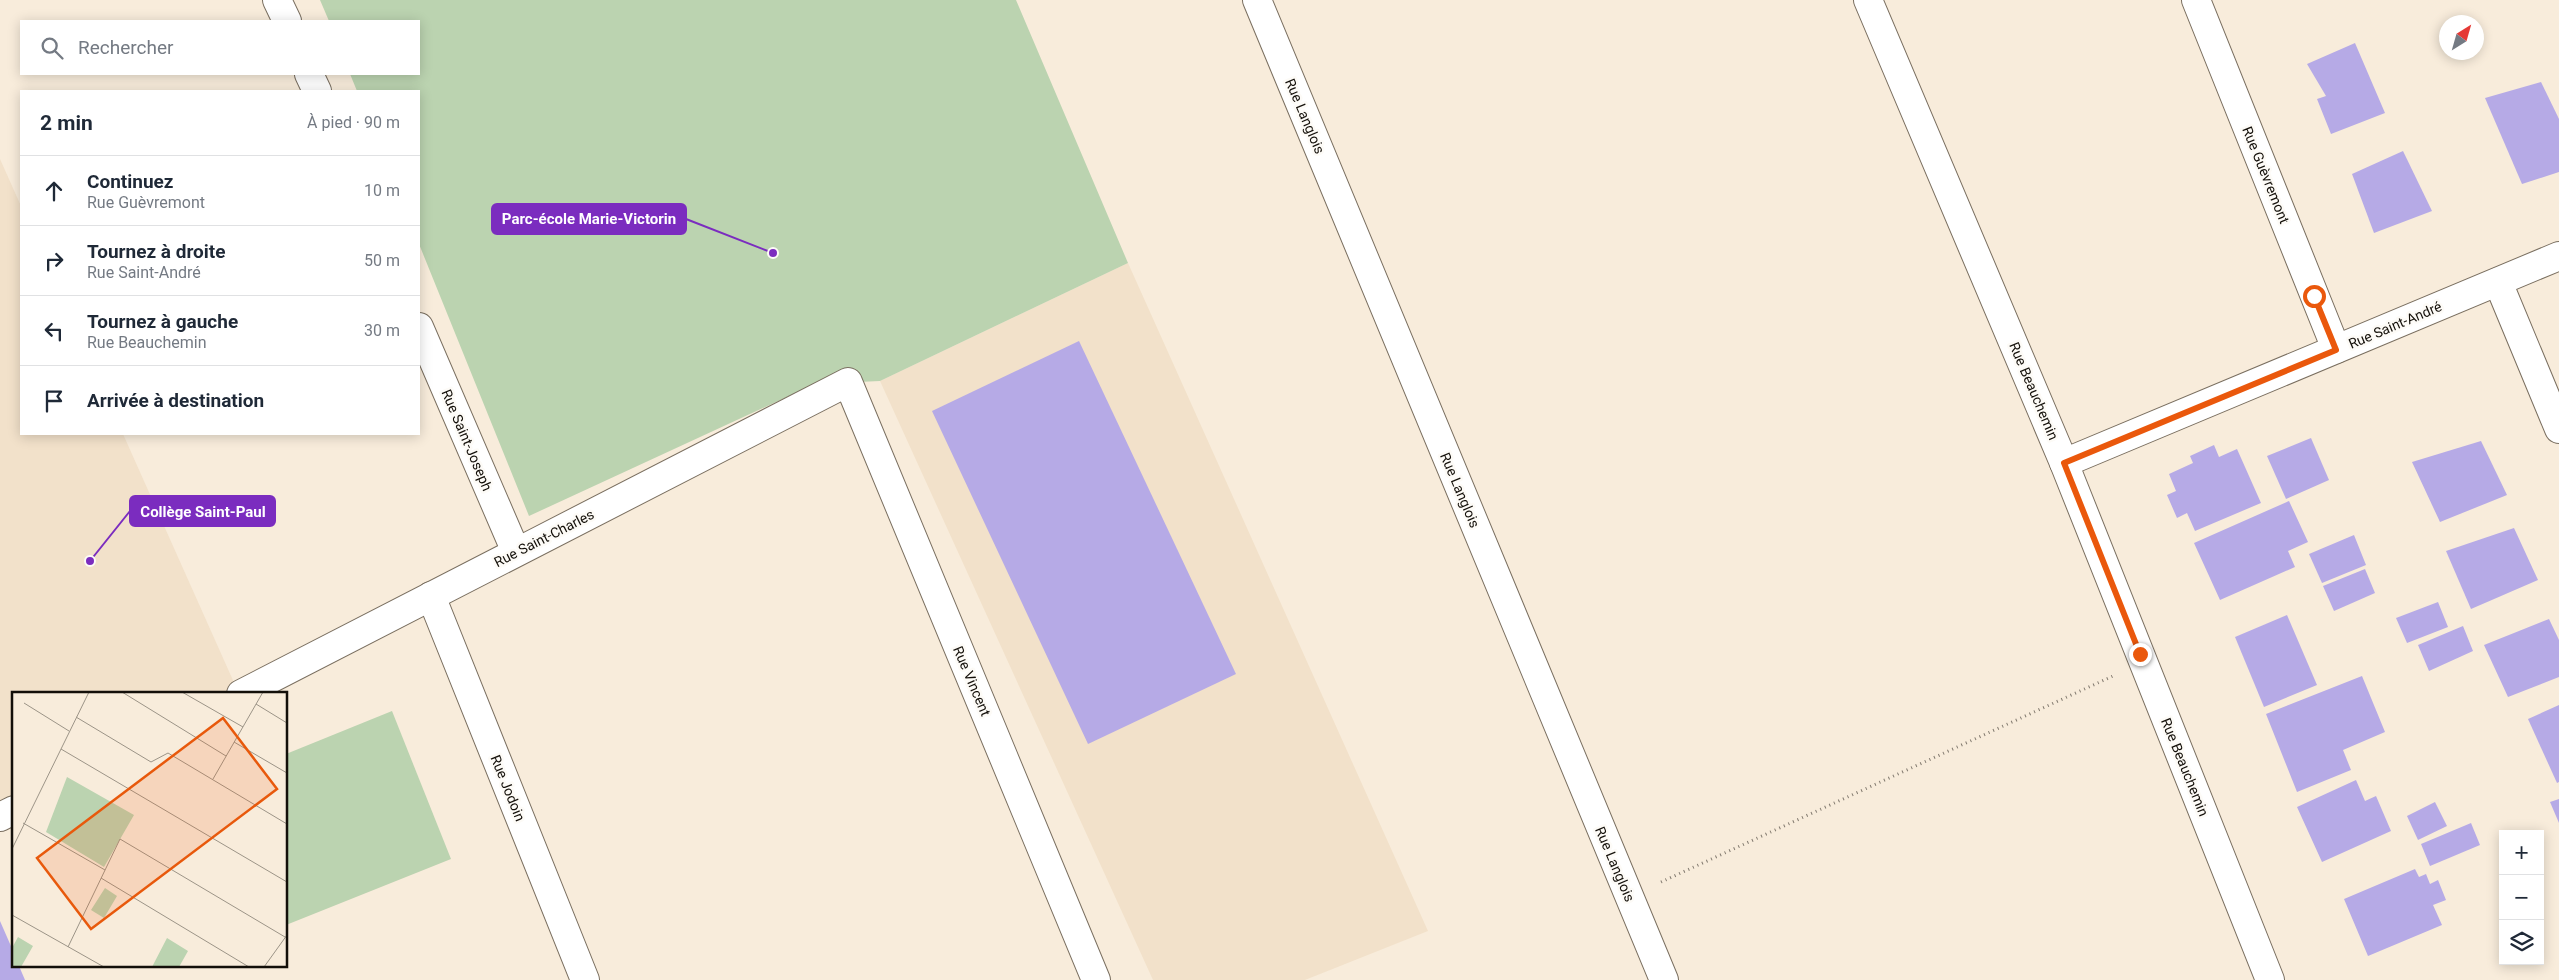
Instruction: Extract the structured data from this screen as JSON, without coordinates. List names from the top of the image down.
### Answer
{
  "streets": {
    "street": [
      "Rue Langlois",
      "Rue Guèvremont",
      "Rue Saint-André",
      "Rue Beauchemin",
      "Rue Saint-Joseph",
      "Rue Saint-Charles",
      "Rue Vincent",
      "Rue Jodoin"
    ]
  },
  "crossings": [
    ["Rue Guèvremont", "Rue Saint-André"],
    ["Rue Saint-André", "Rue Beauchemin"],
    ["Rue Saint-Joseph", "Rue Saint-Charles"],
    ["Rue Saint-Charles", "Rue Vincent"],
    ["Rue Saint-Charles", "Rue Jodoin"]
  ],
  "places": ["Parc-école Marie-Victorin", "Collège Saint-Paul"],
  "north": "top right",
  "page": {
    "search": "Rechercher",
    "heading": ["2 min", "À pied · 90 m"],
    "list": [
      ["Continuez", "Rue Guèvremont", "10 m"],
      ["Tournez à droite", "Rue Saint-André", "50 m"],
      ["Tournez à gauche", "Rue Beauchemin", "30 m"],
      "Arrivée à destination"
    ],
    "map_buttons": ["+", "−"]
  }
}
